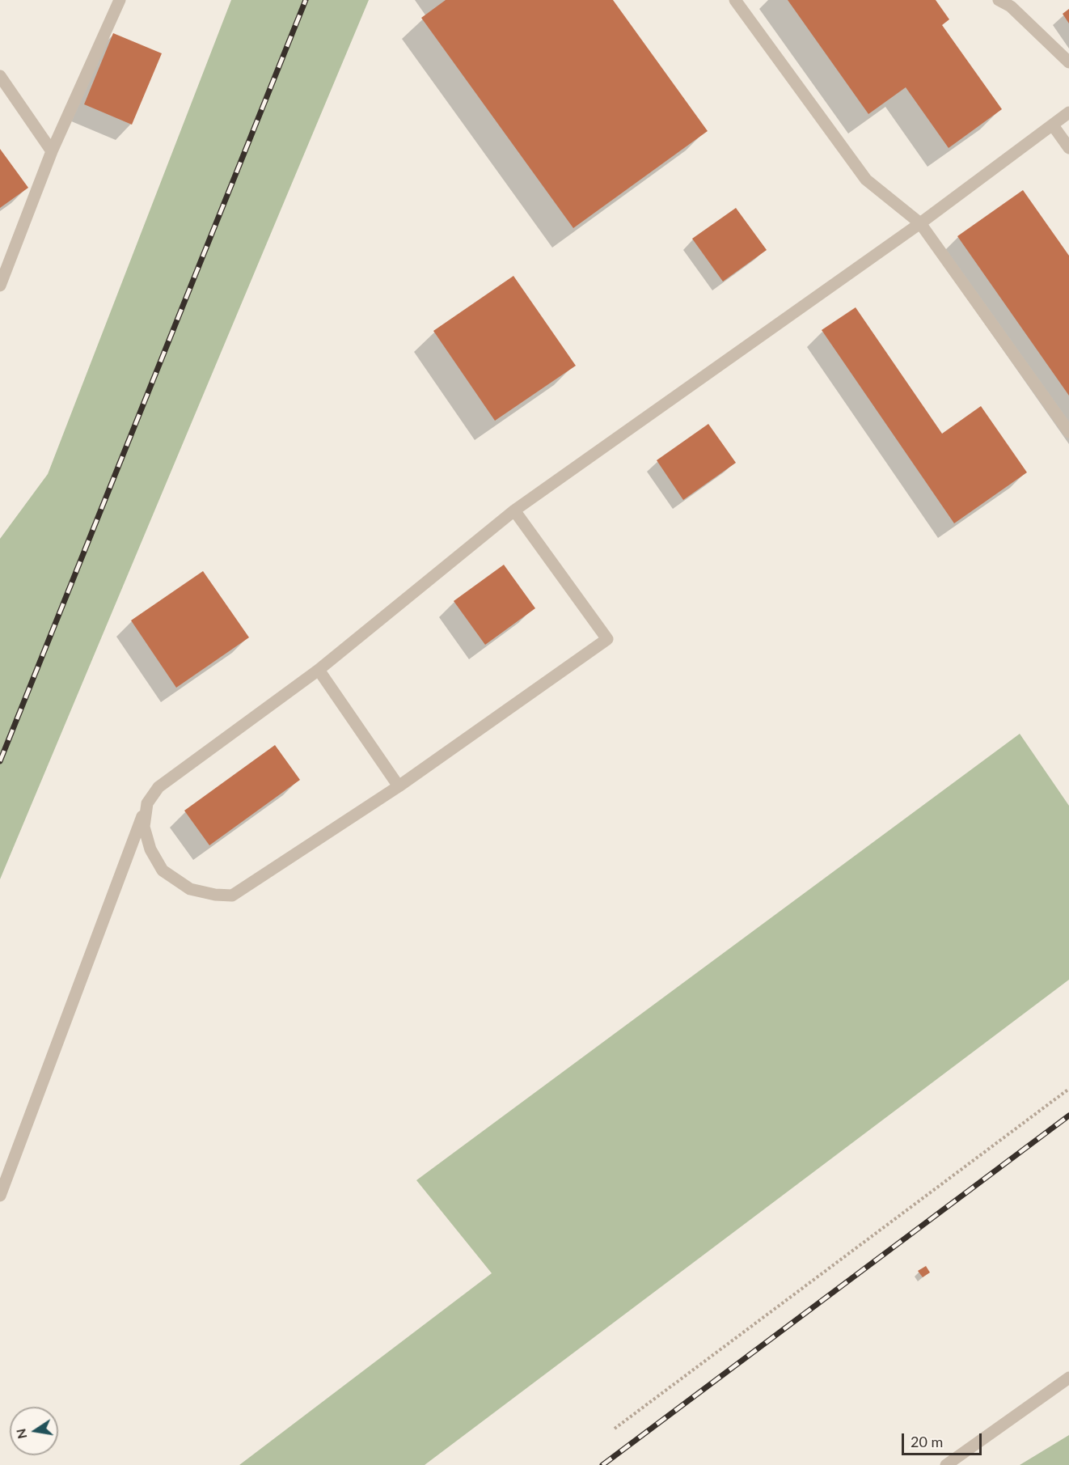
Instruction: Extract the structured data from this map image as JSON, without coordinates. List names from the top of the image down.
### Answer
{
  "scale_bar": "20 m",
  "north": "left"
}
